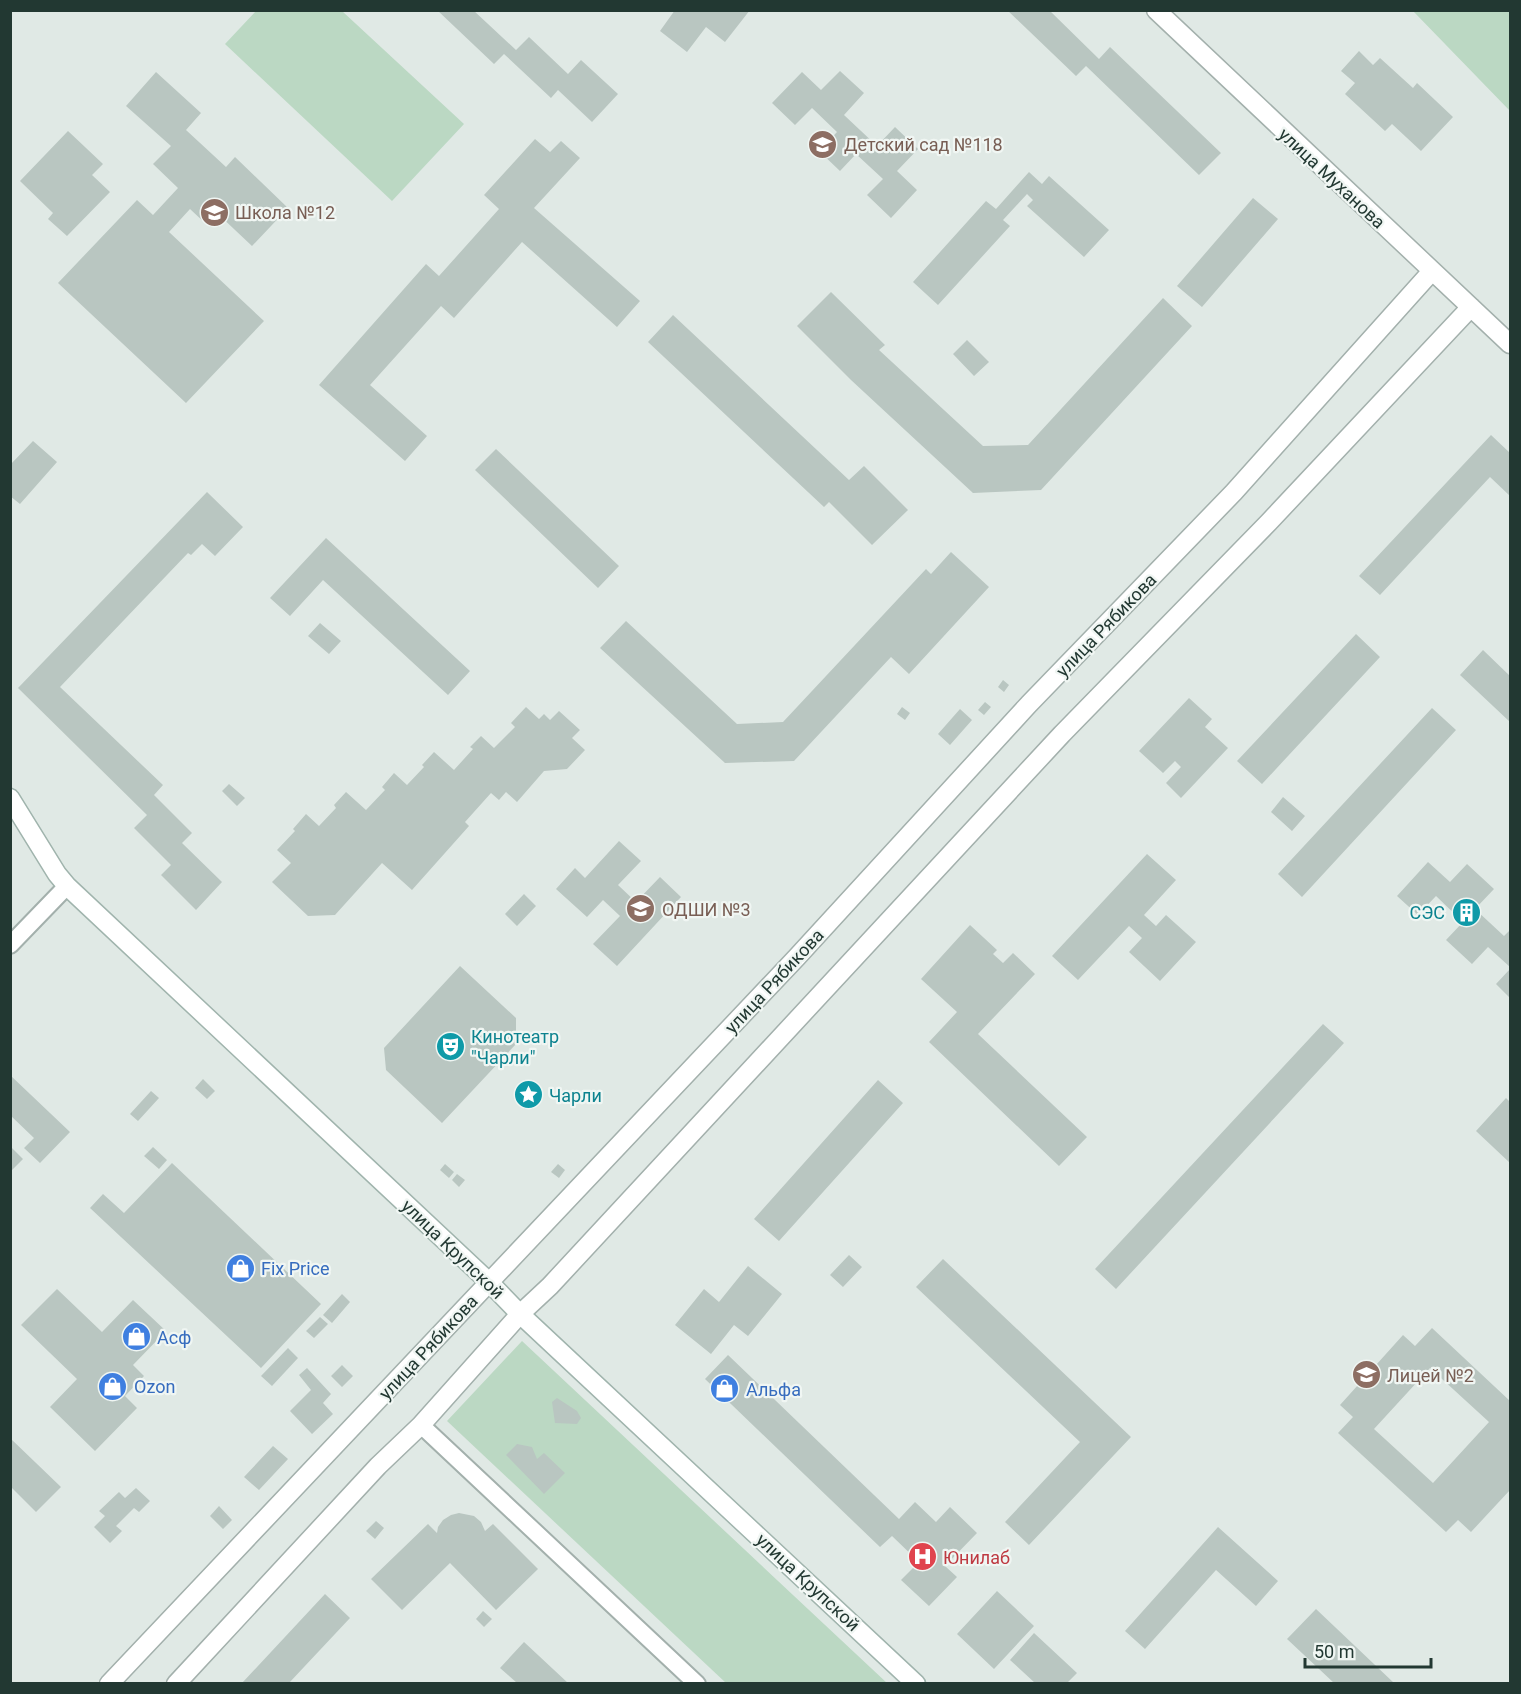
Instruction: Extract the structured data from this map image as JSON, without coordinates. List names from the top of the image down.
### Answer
{
  "streets": {
    "street": ["улица Муханова", "улица Рябикова", "улица Крупской"]
  },
  "crossings": [
    ["улица Муханова", "улица Рябикова"],
    ["улица Рябикова", "улица Крупской"]
  ],
  "places": {
    "school or university": [
      "Детский сад №118",
      "Школа №12",
      "ОДШИ №3",
      "Лицей №2"
    ],
    "building": ["СЭС"],
    "theatre": ["Кинотеатр \"Чарли\""],
    "place": ["Чарли"],
    "shop": [
      "Fix Price",
      "Асф",
      "Ozon",
      "Альфа"
    ],
    "hospital": ["Юнилаб"]
  },
  "scale_bar": "50 m"
}
